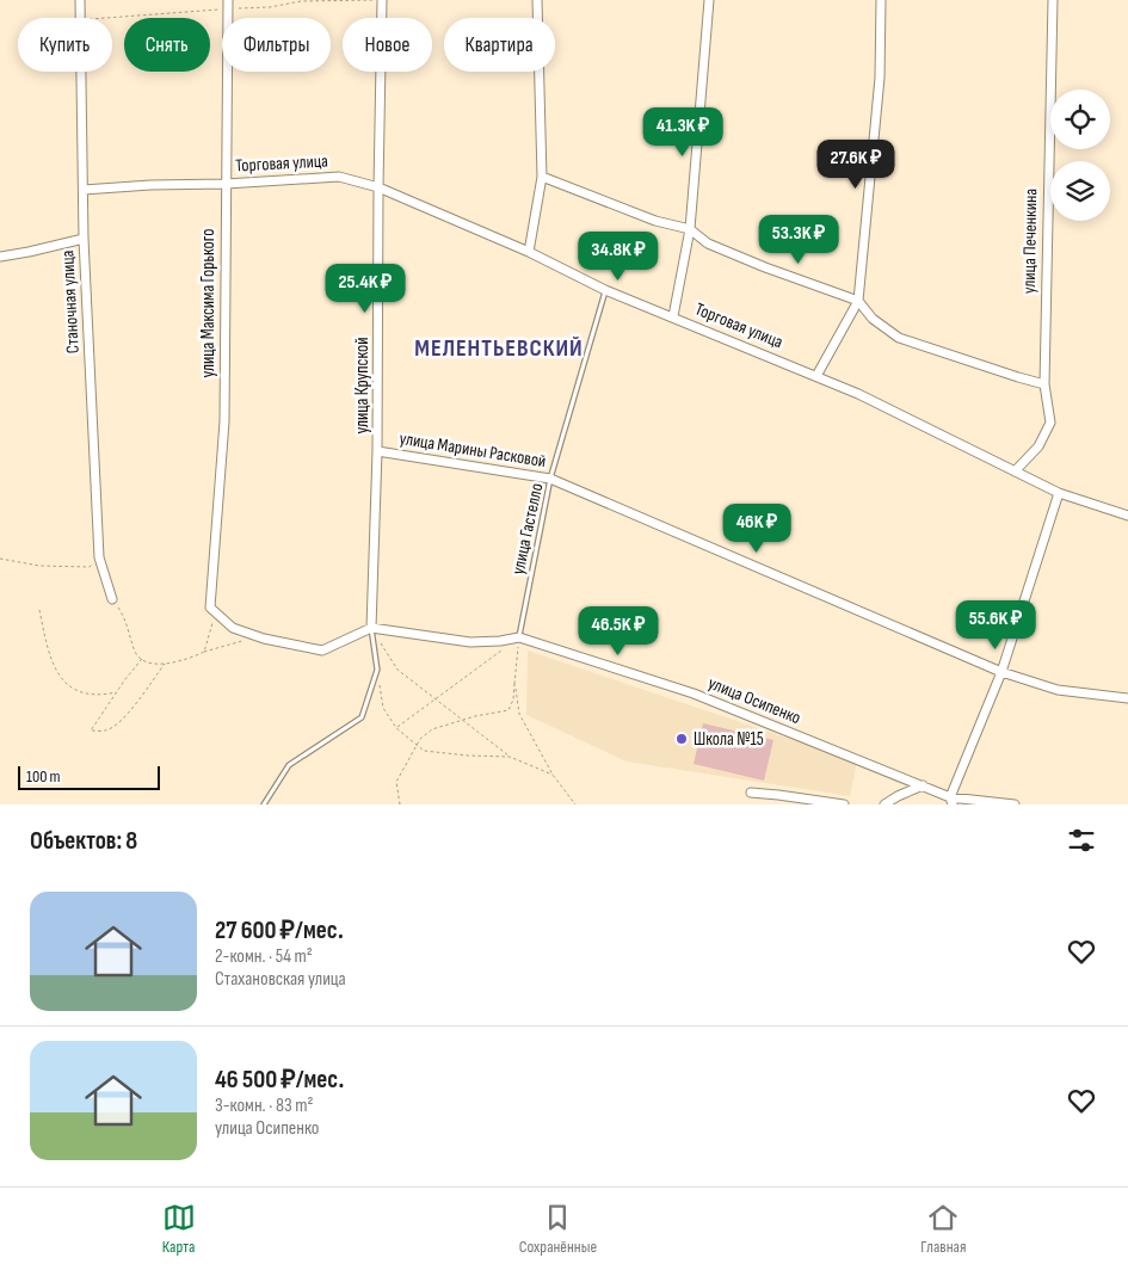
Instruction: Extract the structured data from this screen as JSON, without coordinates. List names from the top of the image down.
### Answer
{
  "streets": {
    "street": [
      "Торговая улица",
      "улица Печенкина",
      "Станочная улица",
      "улица Максима Горького",
      "улица Крупской",
      "улица Марины Расковой",
      "улица Осипенко"
    ],
    "lane": ["улица Гастелло"]
  },
  "crossings": [
    ["Торговая улица", "улица Печенкина"],
    ["Торговая улица", "Станочная улица"],
    ["Торговая улица", "улица Максима Горького"],
    ["Торговая улица", "улица Крупской"],
    ["Торговая улица", "улица Гастелло"],
    ["улица Крупской", "улица Марины Расковой"],
    ["улица Крупской", "улица Осипенко"],
    ["улица Марины Расковой", "улица Гастелло"],
    ["улица Гастелло", "улица Осипенко"]
  ],
  "districts": ["МЕЛЕНТЬЕВСКИЙ"],
  "places": ["Школа №15"],
  "scale_bar": "100 m",
  "page": {
    "chip": [
      "Купить",
      "Снять",
      "Фильтры",
      "Новое",
      "Квартира"
    ],
    "price": [
      "41.3K ₽",
      "27.6K ₽",
      "53.3K ₽",
      "34.8K ₽",
      "25.4K ₽",
      "46K ₽",
      "55.6K ₽",
      "46.5K ₽"
    ],
    "scale": "100 m",
    "heading": "Объектов: 8",
    "list": [
      {
        "name": "27 600 ₽/мес.",
        "note": "2-комн. · 54 m² · Стахановская улица"
      },
      {
        "name": "46 500 ₽/мес.",
        "note": "3-комн. · 83 m² · улица Осипенко"
      }
    ],
    "tabs": ["Карта", "Сохранённые", "Главная"]
  }
}
